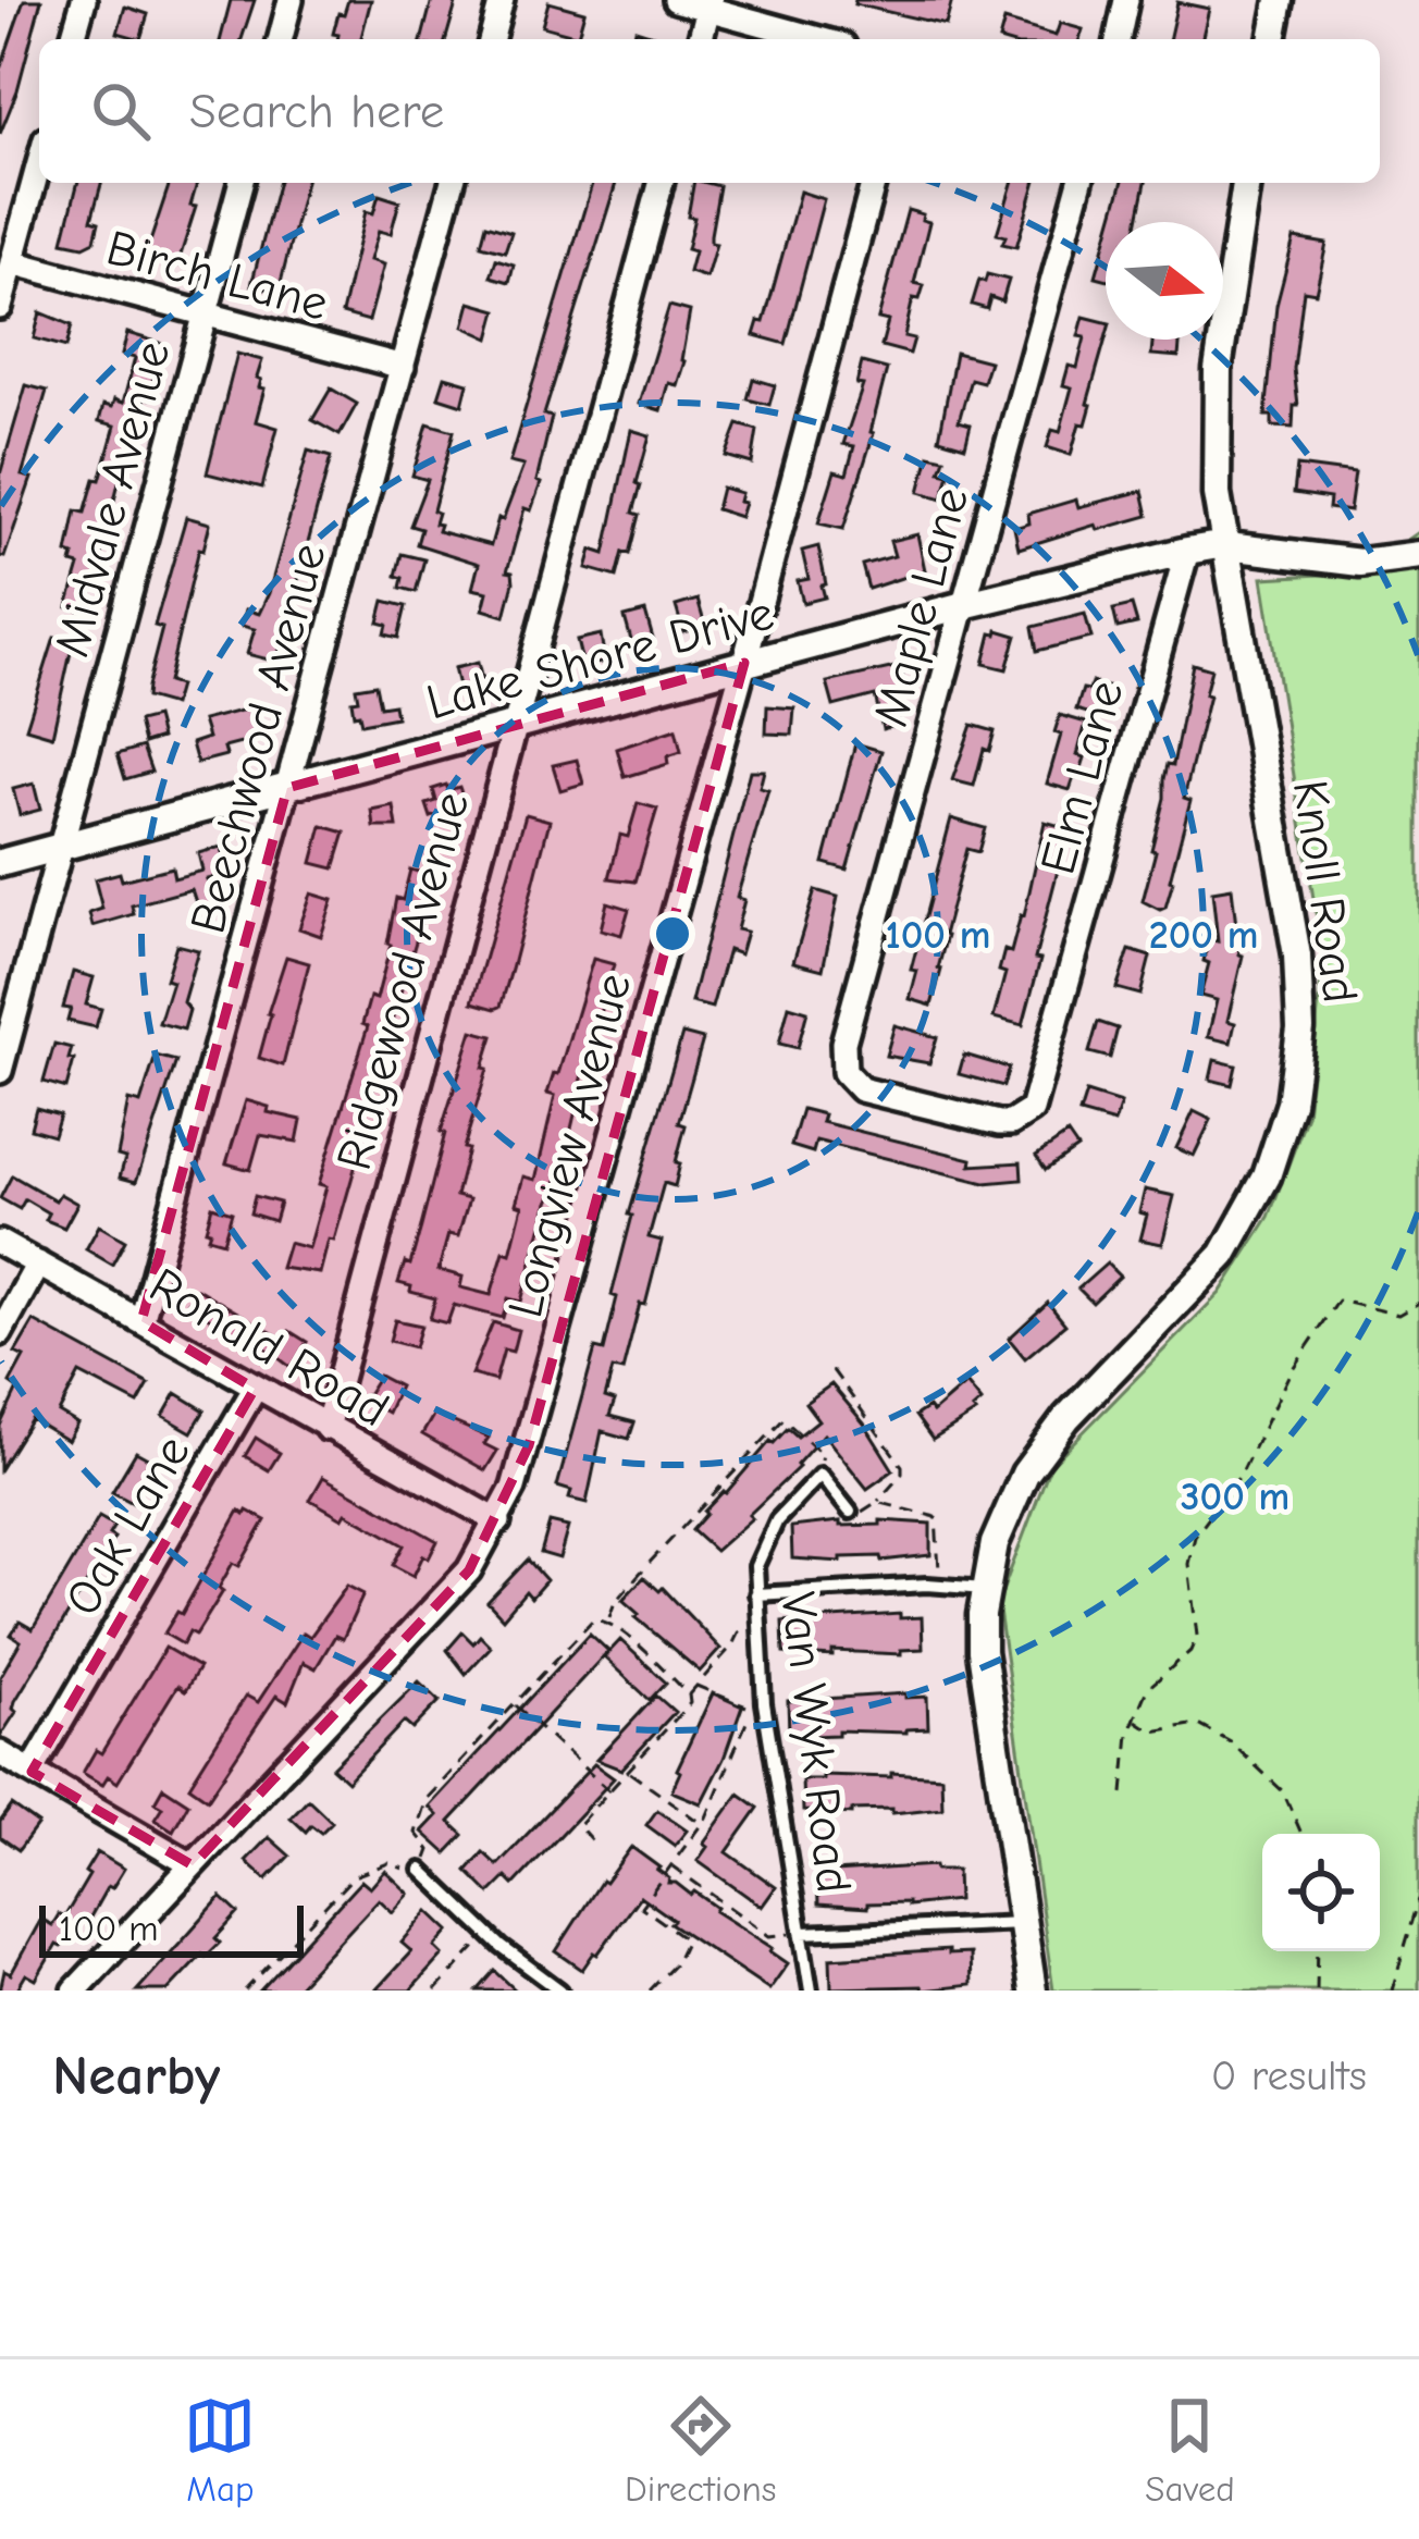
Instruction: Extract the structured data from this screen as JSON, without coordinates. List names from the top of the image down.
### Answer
{
  "streets": {
    "street": [
      "Birch Lane",
      "Midvale Avenue",
      "Maple Lane",
      "Lake Shore Drive",
      "Beechwood Avenue",
      "Elm Lane",
      "Knoll Road",
      "Ridgewood Avenue",
      "Longview Avenue",
      "Ronald Road",
      "Oak Lane"
    ],
    "lane": ["Van Wyk Road"]
  },
  "crossings": [
    ["Birch Lane", "Midvale Avenue"],
    ["Birch Lane", "Beechwood Avenue"],
    ["Midvale Avenue", "Lake Shore Drive"],
    ["Maple Lane", "Lake Shore Drive"],
    ["Maple Lane", "Elm Lane"],
    ["Lake Shore Drive", "Beechwood Avenue"],
    ["Lake Shore Drive", "Elm Lane"],
    ["Lake Shore Drive", "Knoll Road"],
    ["Lake Shore Drive", "Ridgewood Avenue"],
    ["Lake Shore Drive", "Longview Avenue"],
    ["Beechwood Avenue", "Ronald Road"],
    ["Knoll Road", "Van Wyk Road"],
    ["Ridgewood Avenue", "Ronald Road"],
    ["Longview Avenue", "Ronald Road"],
    ["Ronald Road", "Oak Lane"]
  ],
  "scale_bar": "100 m",
  "north": "right",
  "page": {
    "search": "Search here",
    "scale": "100 m",
    "heading": ["Nearby", "0 results"],
    "nav": ["Map", "Directions", "Saved"]
  },
  "rings": ["100 m", "200 m", "300 m"]
}
